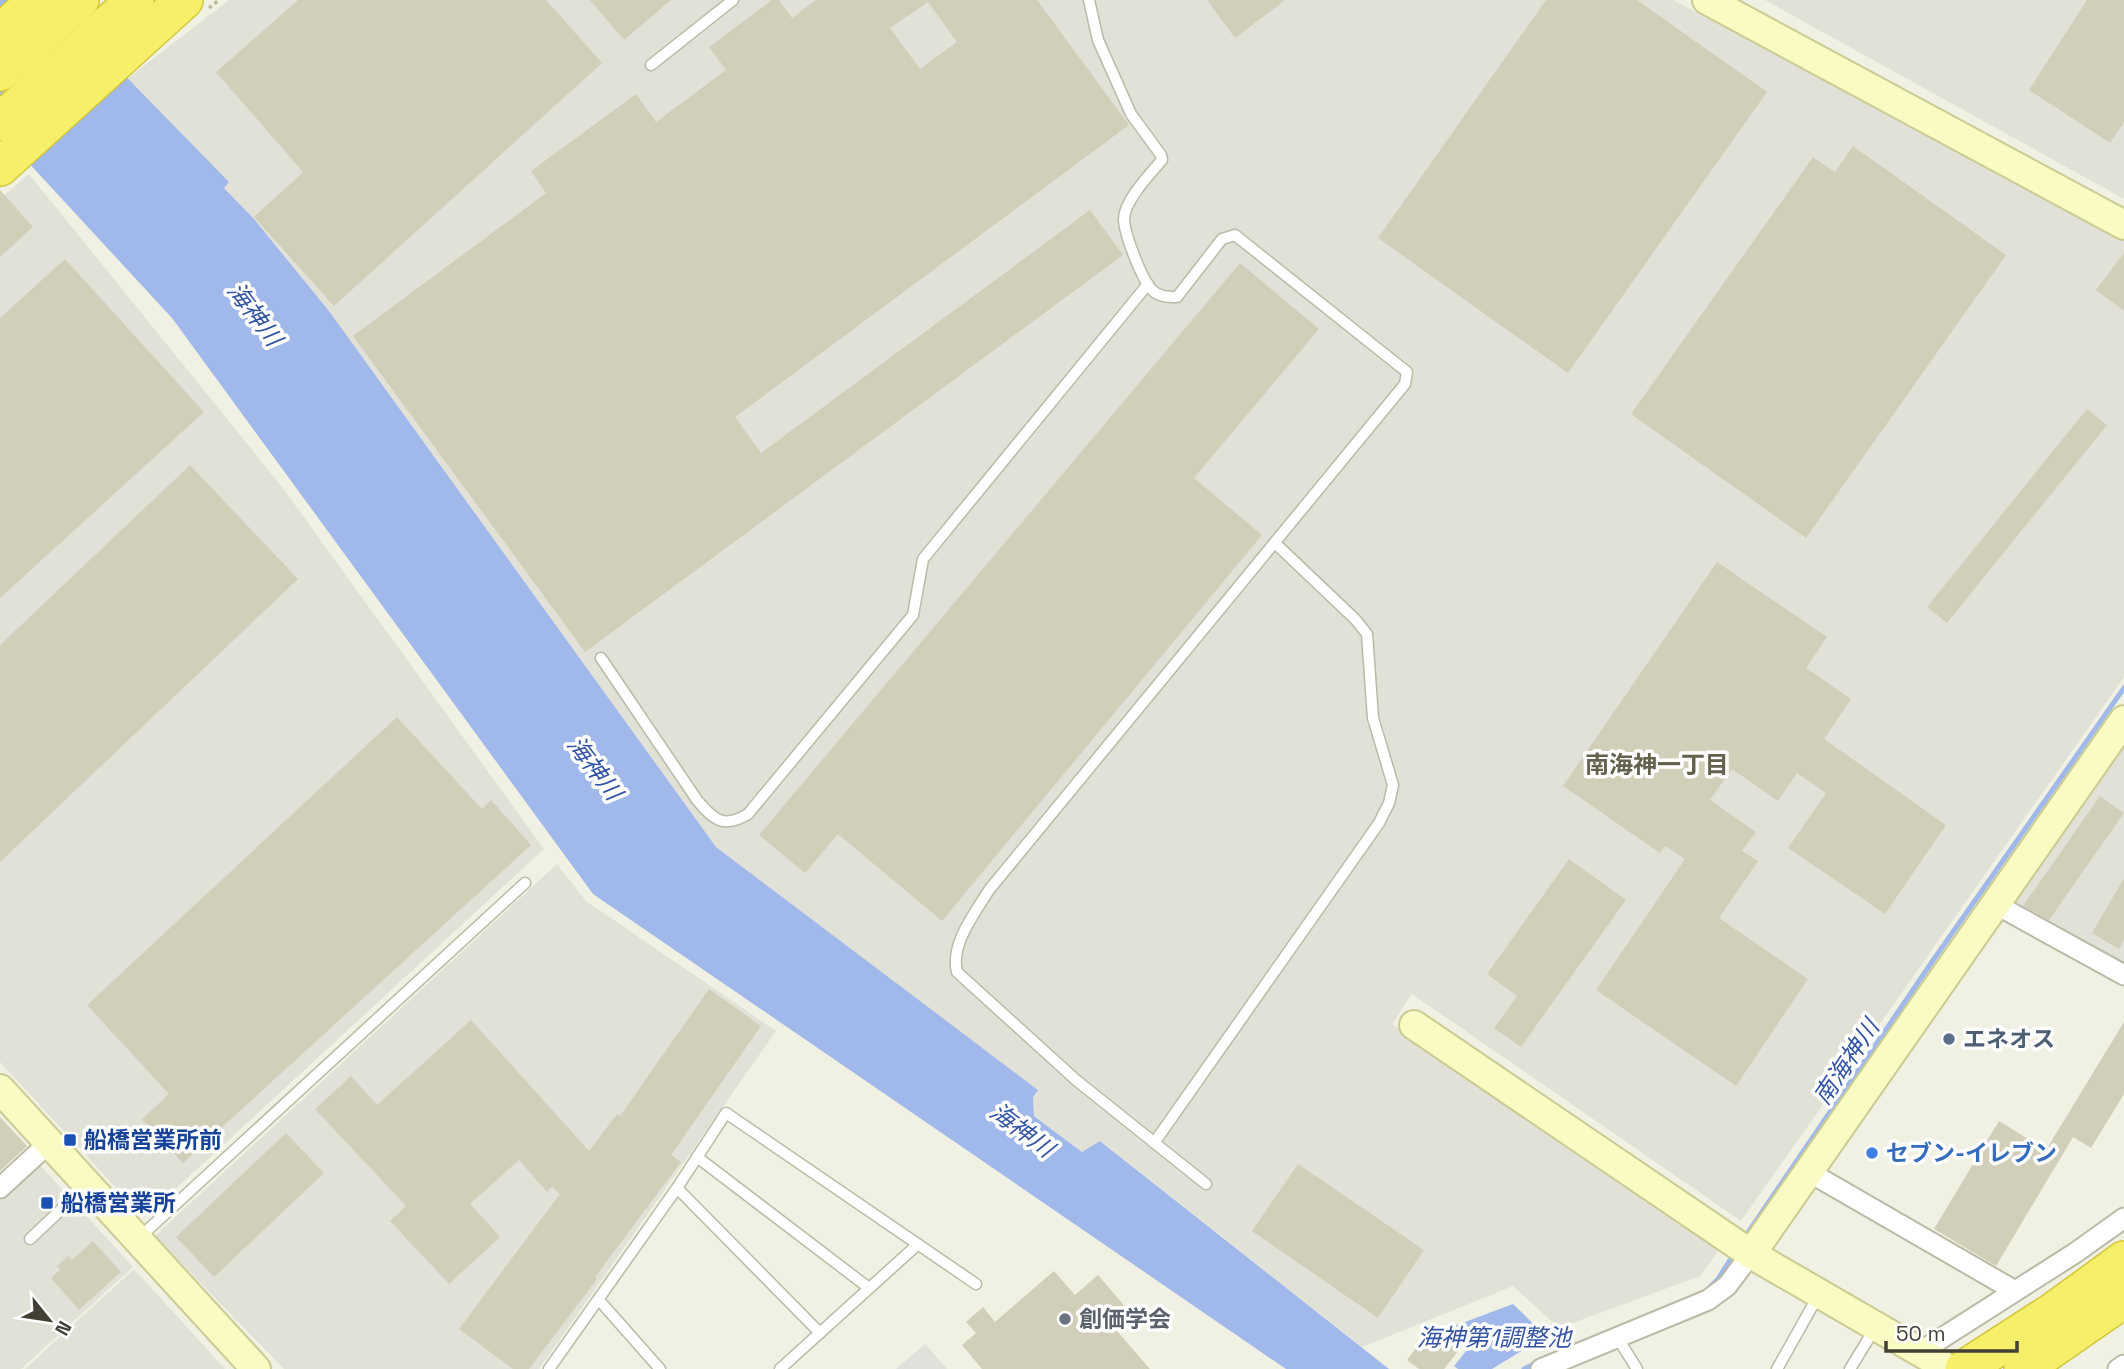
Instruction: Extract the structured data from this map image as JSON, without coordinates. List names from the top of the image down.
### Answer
{
  "districts": ["南海神一丁目"],
  "water": ["海神川", "南海神川", "海神第1調整池"],
  "places": {
    "other": ["エネオス", "セブン-イレブン", "創価学会"],
    "transit": ["船橋営業所前", "船橋営業所"]
  },
  "scale_bar": "50 m",
  "north": "bottom right"
}
